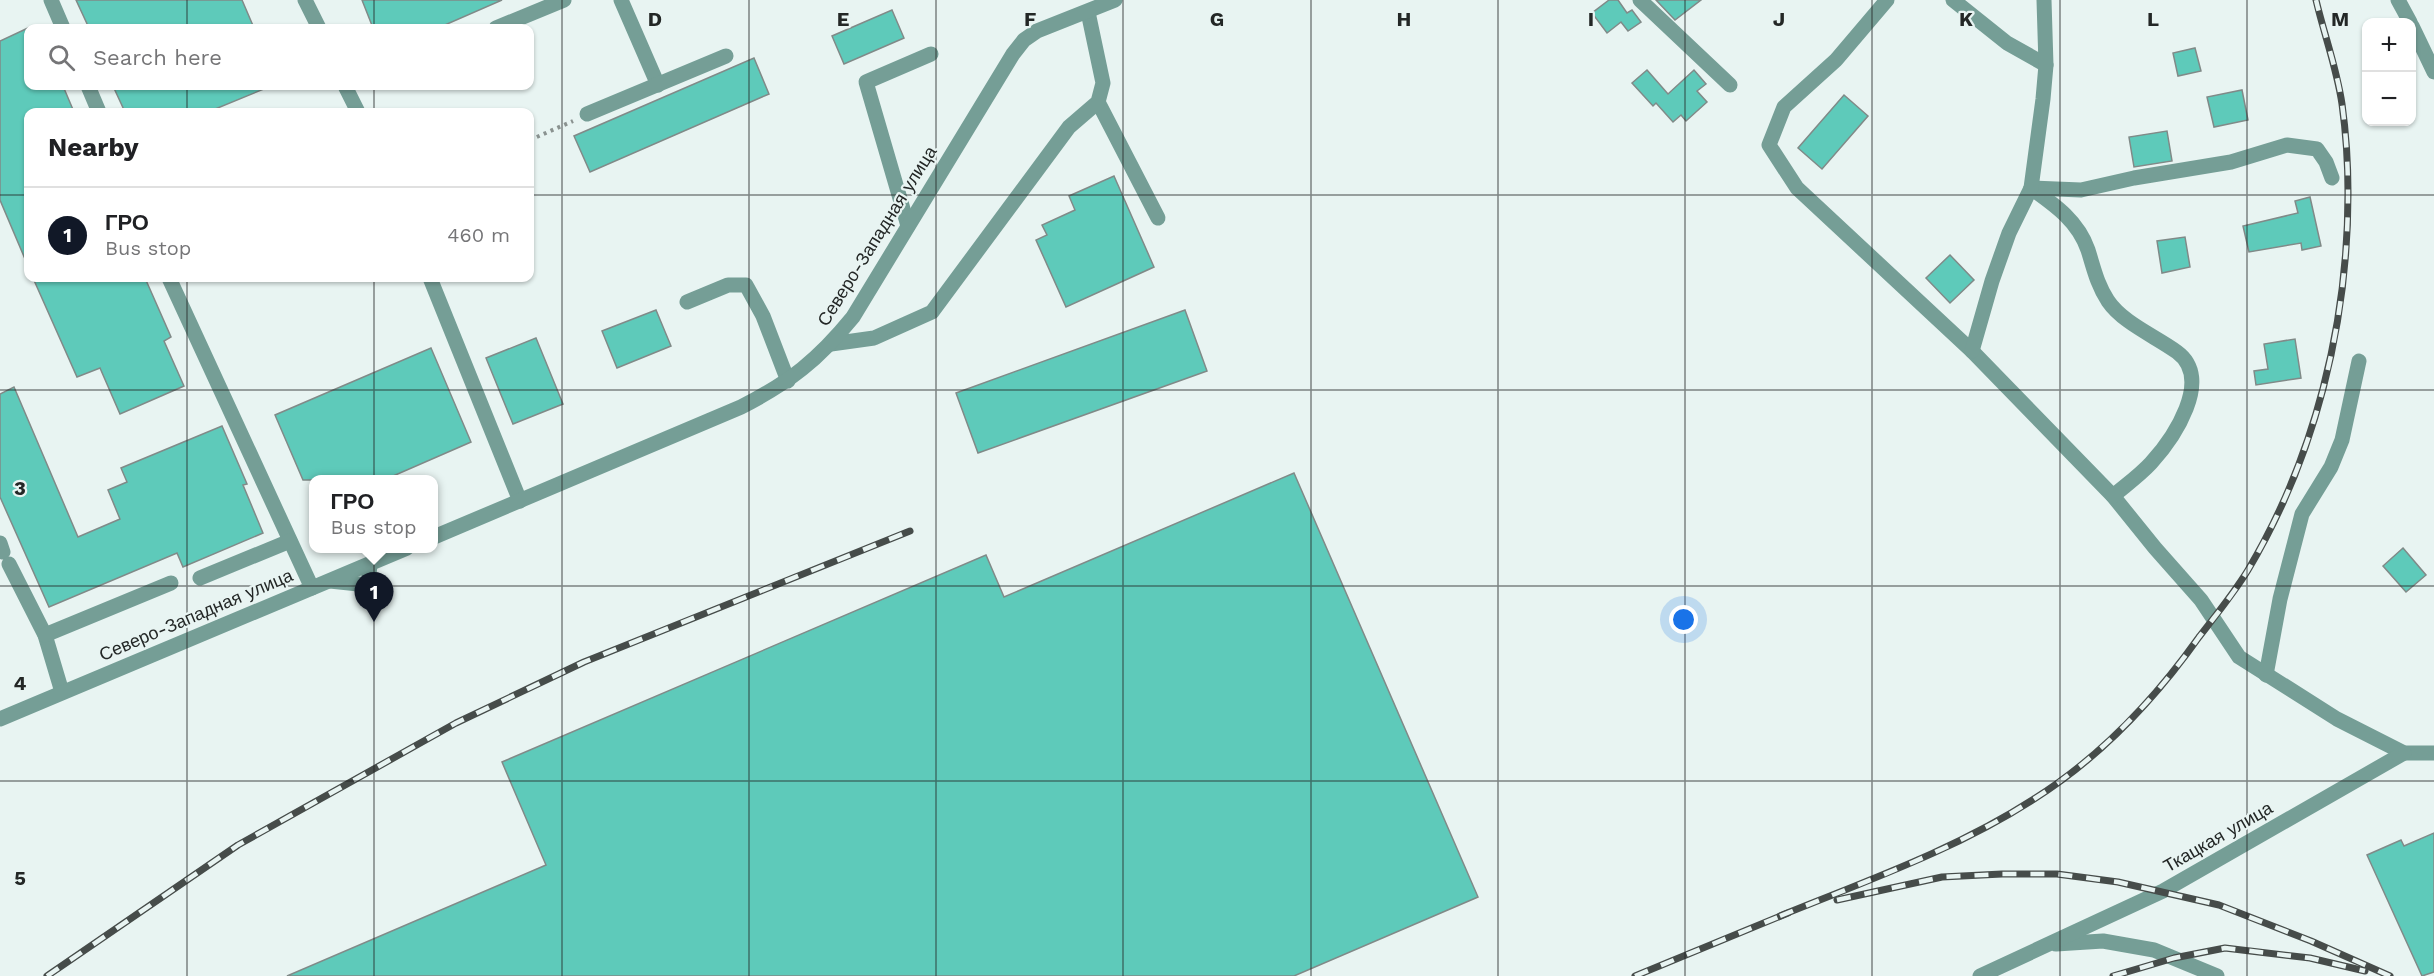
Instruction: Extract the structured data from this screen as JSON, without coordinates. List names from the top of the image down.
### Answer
{
  "streets": {
    "street": ["Северо-Западная улица", "Ткацкая улица"]
  },
  "page": {
    "map_buttons": ["+", "−"],
    "search": "Search here",
    "heading": "Nearby",
    "list": [
      {
        "mark": "1",
        "name": "ГРО",
        "note": "Bus stop",
        "value": "460 m"
      }
    ],
    "popup": ["ГРО", "Bus stop"],
    "pins": "1"
  },
  "grid": {
    "columns": [
      "D",
      "E",
      "F",
      "G",
      "H",
      "I",
      "J",
      "K",
      "L",
      "M"
    ],
    "rows": ["3", "4", "5"]
  }
}
